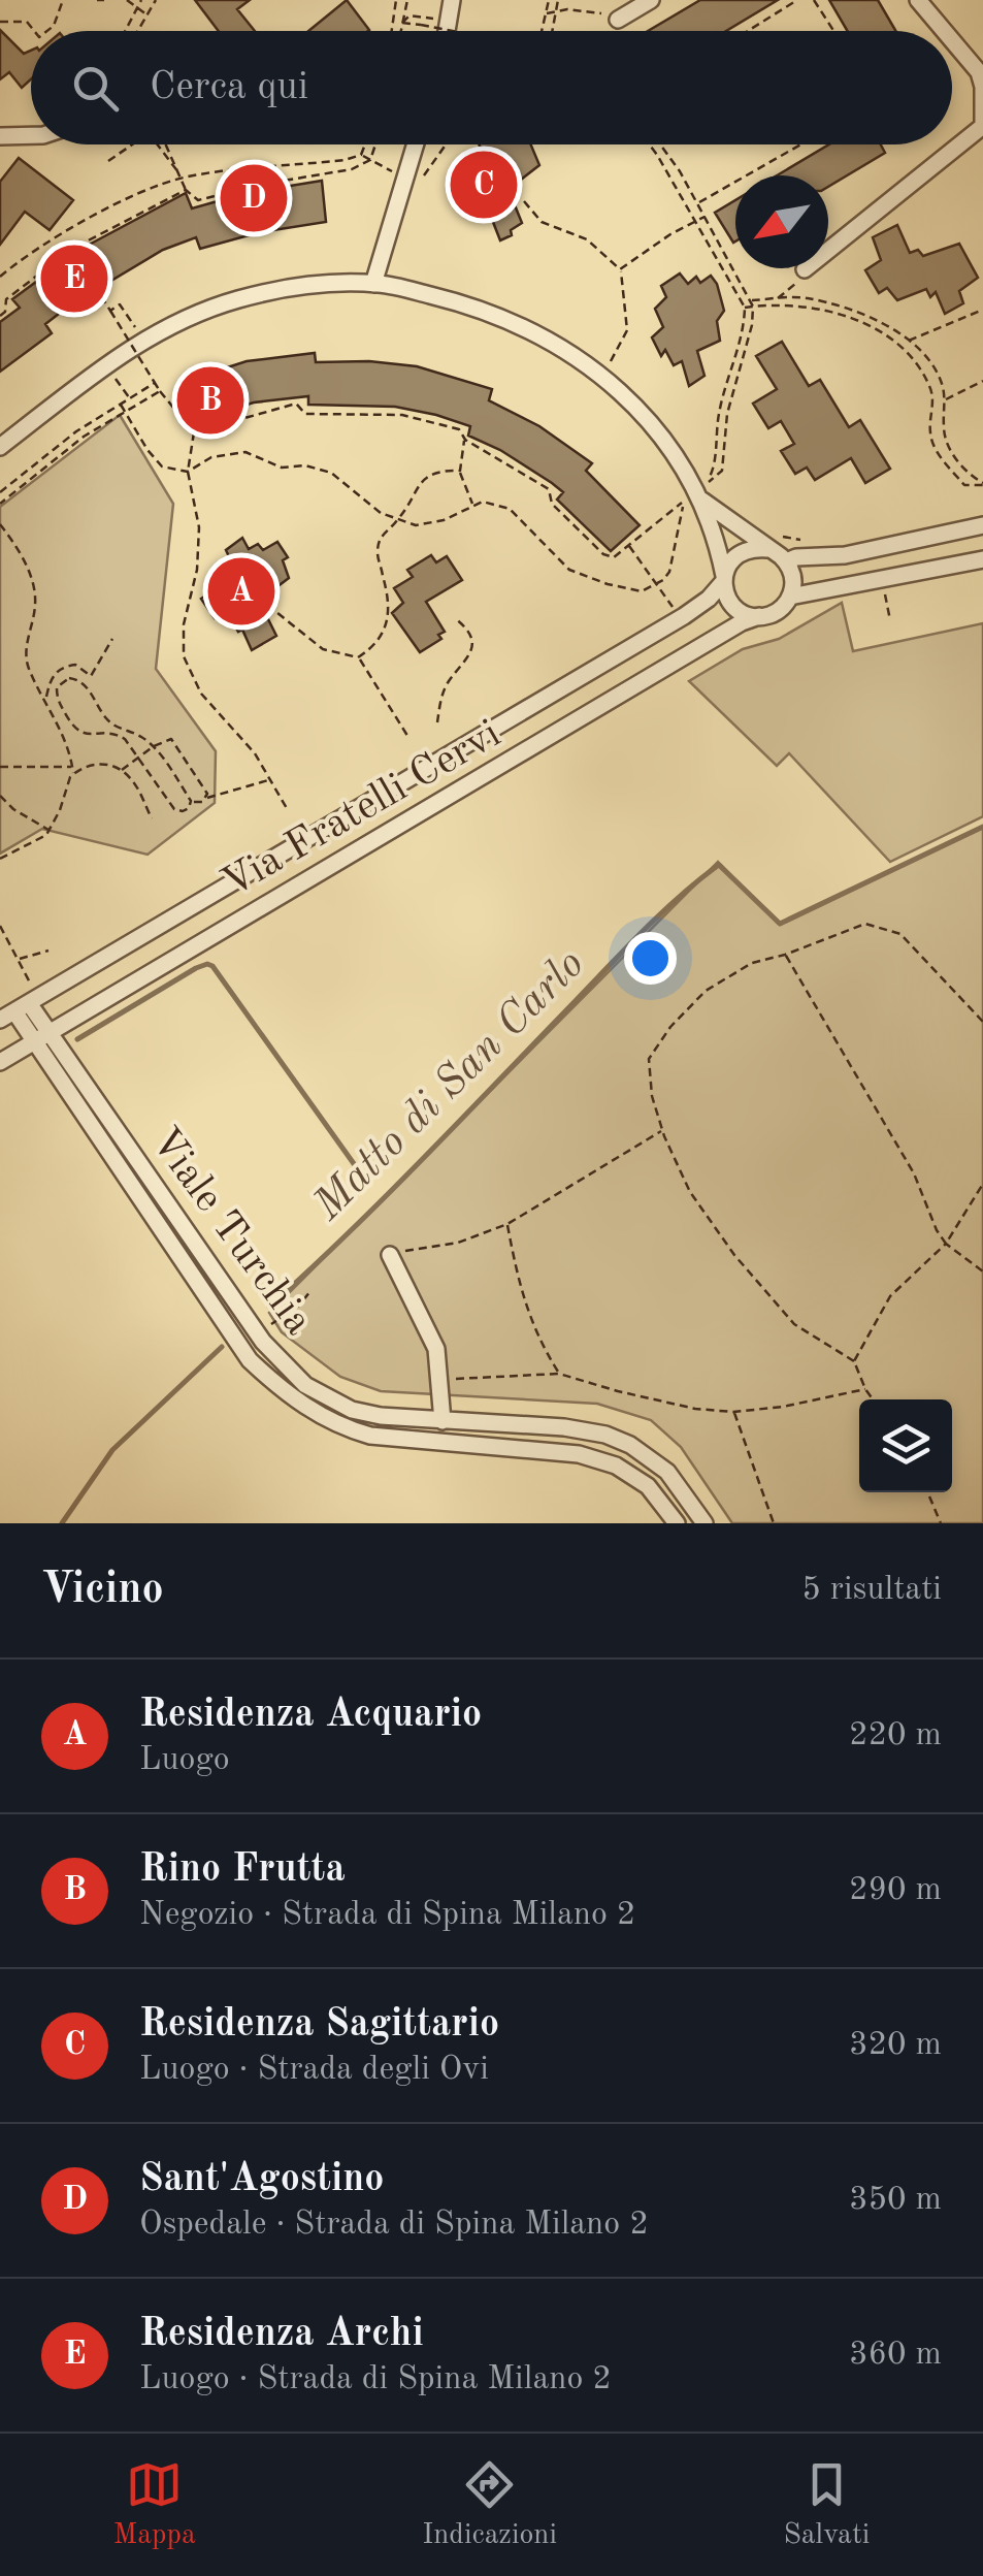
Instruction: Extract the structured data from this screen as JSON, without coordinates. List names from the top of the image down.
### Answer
{
  "streets": {
    "street": ["Via Fratelli Cervi", "Viale Turchia"]
  },
  "crossings": [
    ["Via Fratelli Cervi", "Viale Turchia"]
  ],
  "water": ["Matto di San Carlo"],
  "north": "bottom left",
  "page": {
    "search": "Cerca qui",
    "pins": [
      "C",
      "D",
      "E",
      "B",
      "A"
    ],
    "heading": ["Vicino", "5 risultati"],
    "list": [
      {
        "mark": "A",
        "name": "Residenza Acquario",
        "note": "Luogo",
        "value": "220 m"
      },
      {
        "mark": "B",
        "name": "Rino Frutta",
        "note": "Negozio · Strada di Spina Milano 2",
        "value": "290 m"
      },
      {
        "mark": "C",
        "name": "Residenza Sagittario",
        "note": "Luogo · Strada degli Ovi",
        "value": "320 m"
      },
      {
        "mark": "D",
        "name": "Sant'Agostino",
        "note": "Ospedale · Strada di Spina Milano 2",
        "value": "350 m"
      },
      {
        "mark": "E",
        "name": "Residenza Archi",
        "note": "Luogo · Strada di Spina Milano 2",
        "value": "360 m"
      }
    ],
    "nav": ["Mappa", "Indicazioni", "Salvati"]
  }
}
